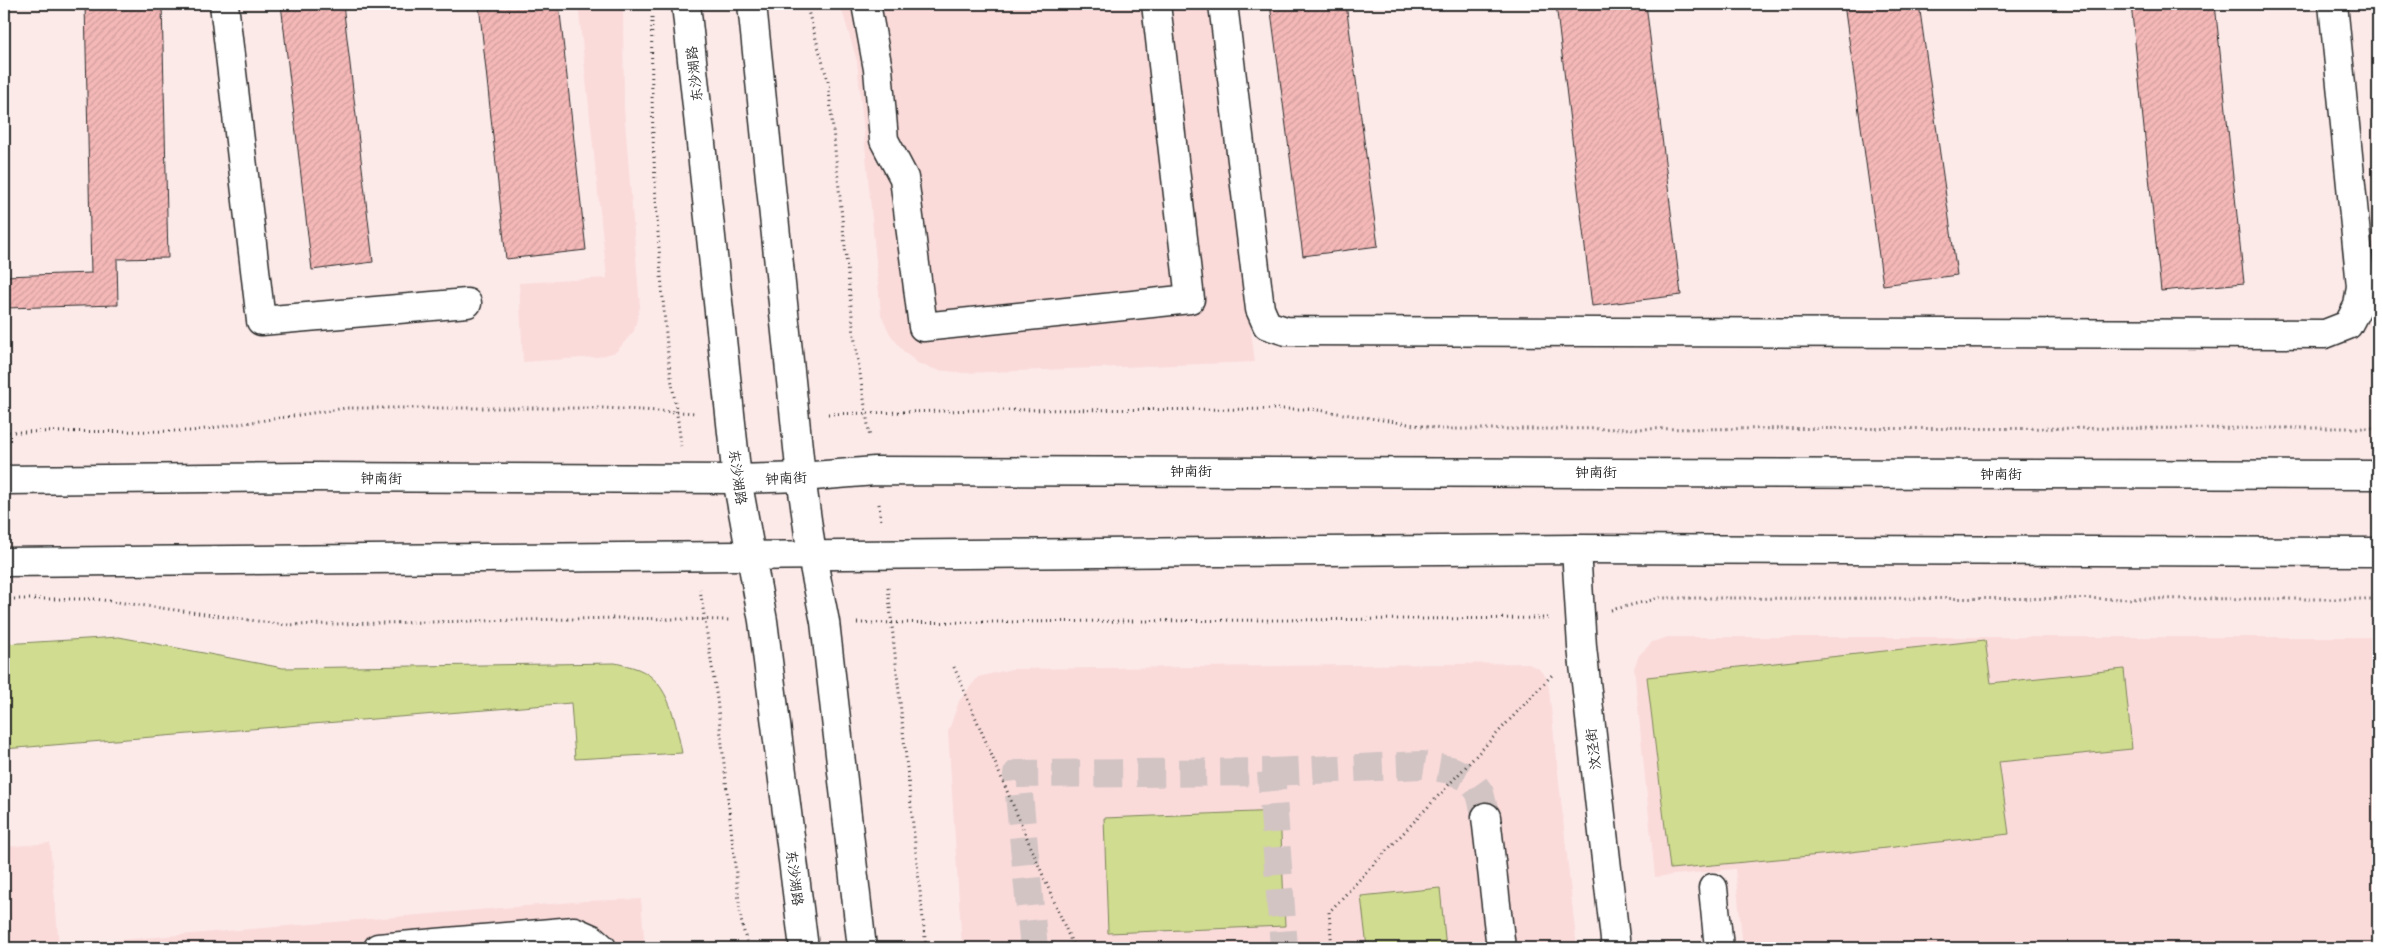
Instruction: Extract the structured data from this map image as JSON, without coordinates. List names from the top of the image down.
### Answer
{
  "streets": {
    "main road": ["东沙湖路", "钟南街", "汶泾街"]
  },
  "crossings": [
    ["东沙湖路", "钟南街"]
  ]
}
